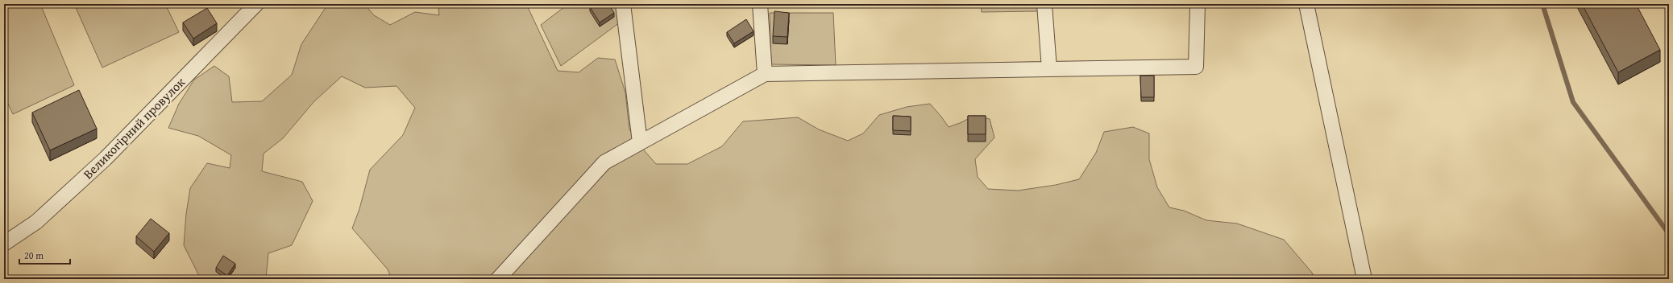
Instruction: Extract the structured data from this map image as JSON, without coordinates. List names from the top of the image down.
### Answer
{
  "streets": {
    "street": ["Великогірний провулок"]
  },
  "scale_bar": "20 m"
}
